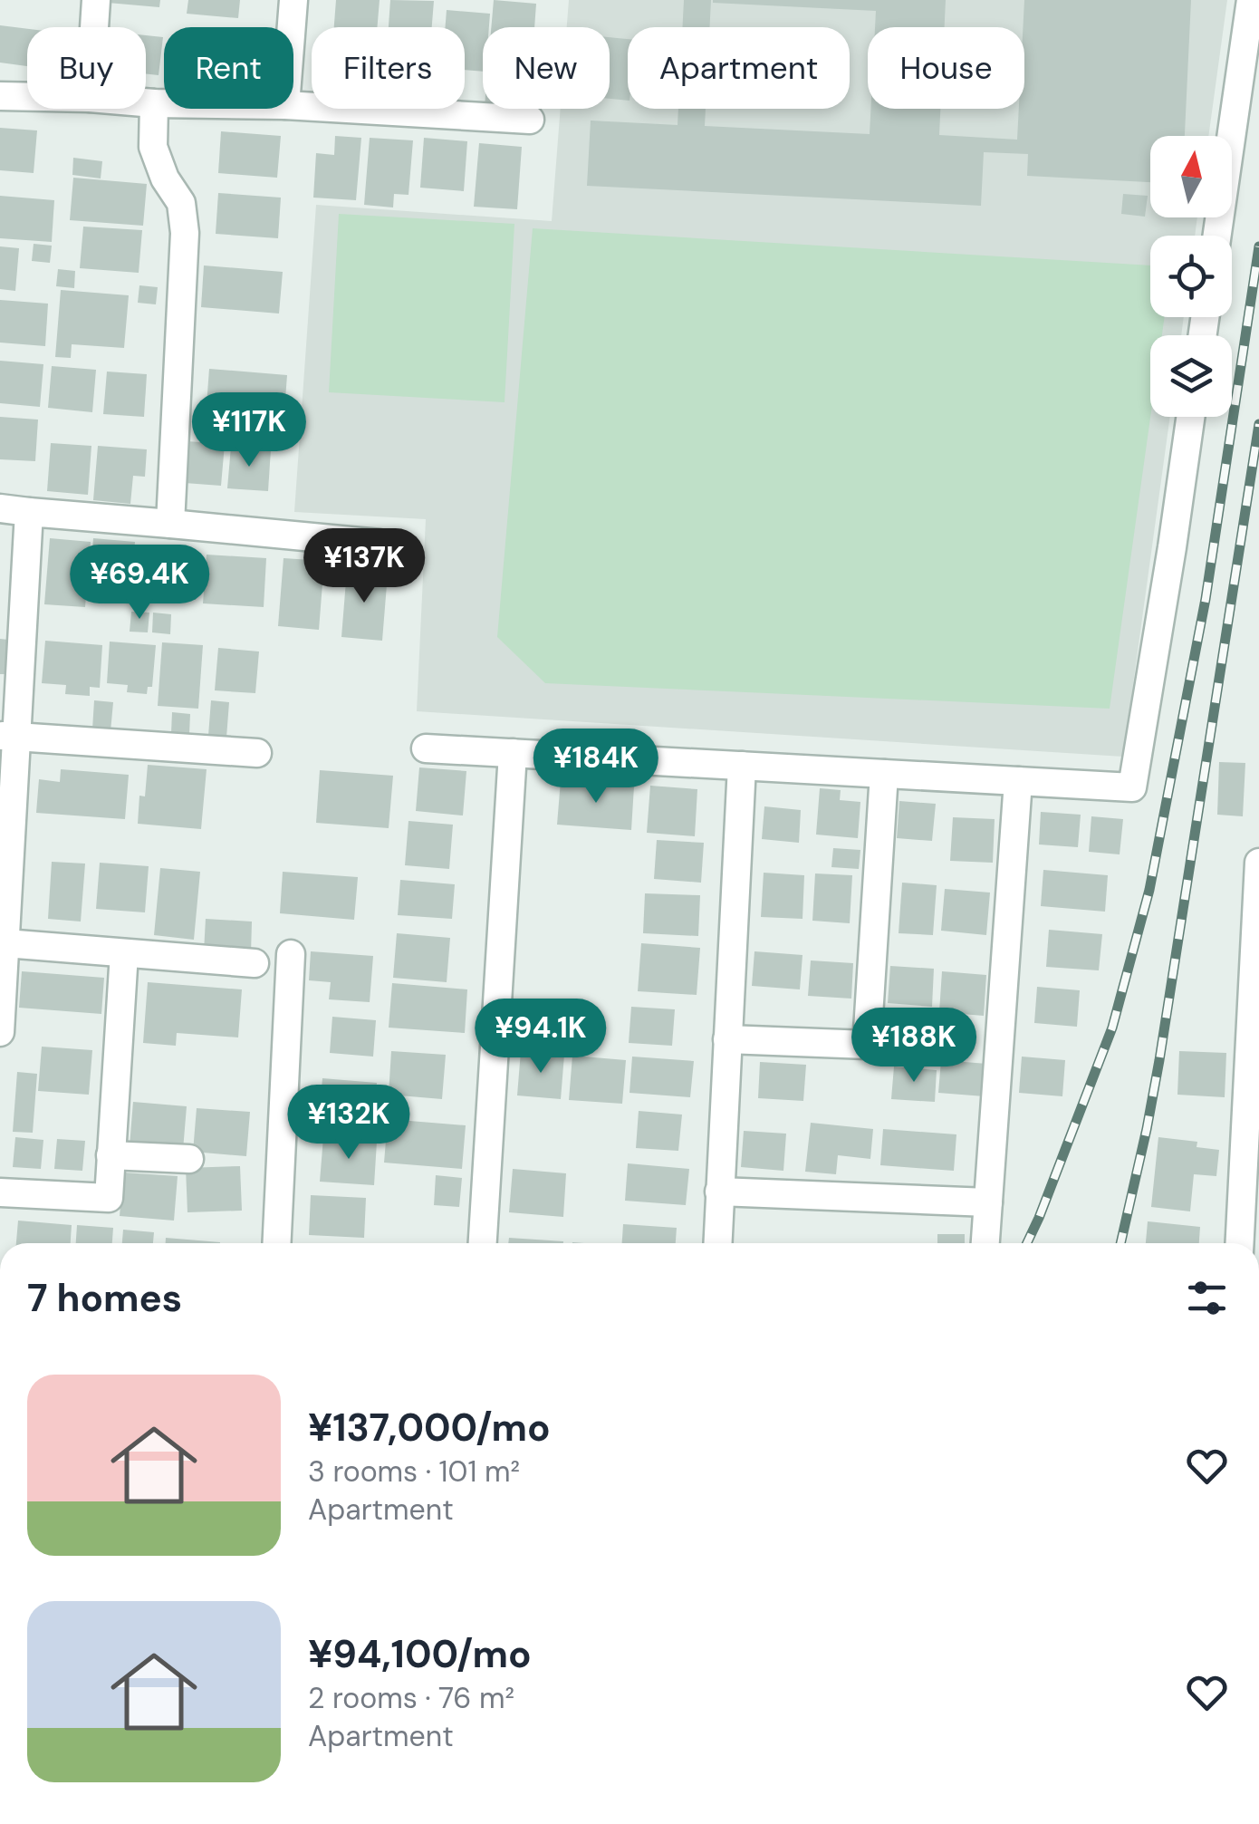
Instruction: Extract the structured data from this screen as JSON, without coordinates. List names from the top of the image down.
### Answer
{
  "north": "top",
  "page": {
    "chip": [
      "Buy",
      "Rent",
      "Filters",
      "New",
      "Apartment",
      "House"
    ],
    "price": [
      "¥117K",
      "¥137K",
      "¥69.4K",
      "¥184K",
      "¥94.1K",
      "¥188K",
      "¥132K"
    ],
    "heading": "7 homes",
    "list": [
      {
        "name": "¥137,000/mo",
        "note": "3 rooms · 101 m² · Apartment"
      },
      {
        "name": "¥94,100/mo",
        "note": "2 rooms · 76 m² · Apartment"
      }
    ]
  }
}
